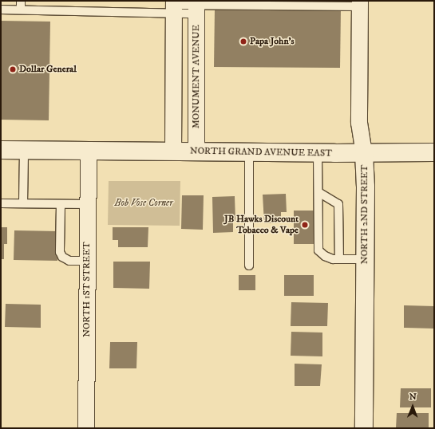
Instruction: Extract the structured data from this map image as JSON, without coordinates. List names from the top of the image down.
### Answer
{
  "streets": {
    "main road": ["NORTH GRAND AVENUE EAST", "NORTH 2ND STREET"],
    "street": ["MONUMENT AVENUE", "NORTH 1ST STREET"]
  },
  "crossings": [
    ["MONUMENT AVENUE", "NORTH GRAND AVENUE EAST"],
    ["NORTH GRAND AVENUE EAST", "NORTH 2ND STREET"],
    ["NORTH GRAND AVENUE EAST", "NORTH 1ST STREET"]
  ],
  "parks": ["Bob Vose Corner"],
  "places": ["Papa John's", "Dollar General", "JB Hawks Discount Tobacco & Vape"],
  "north": "top"
}
